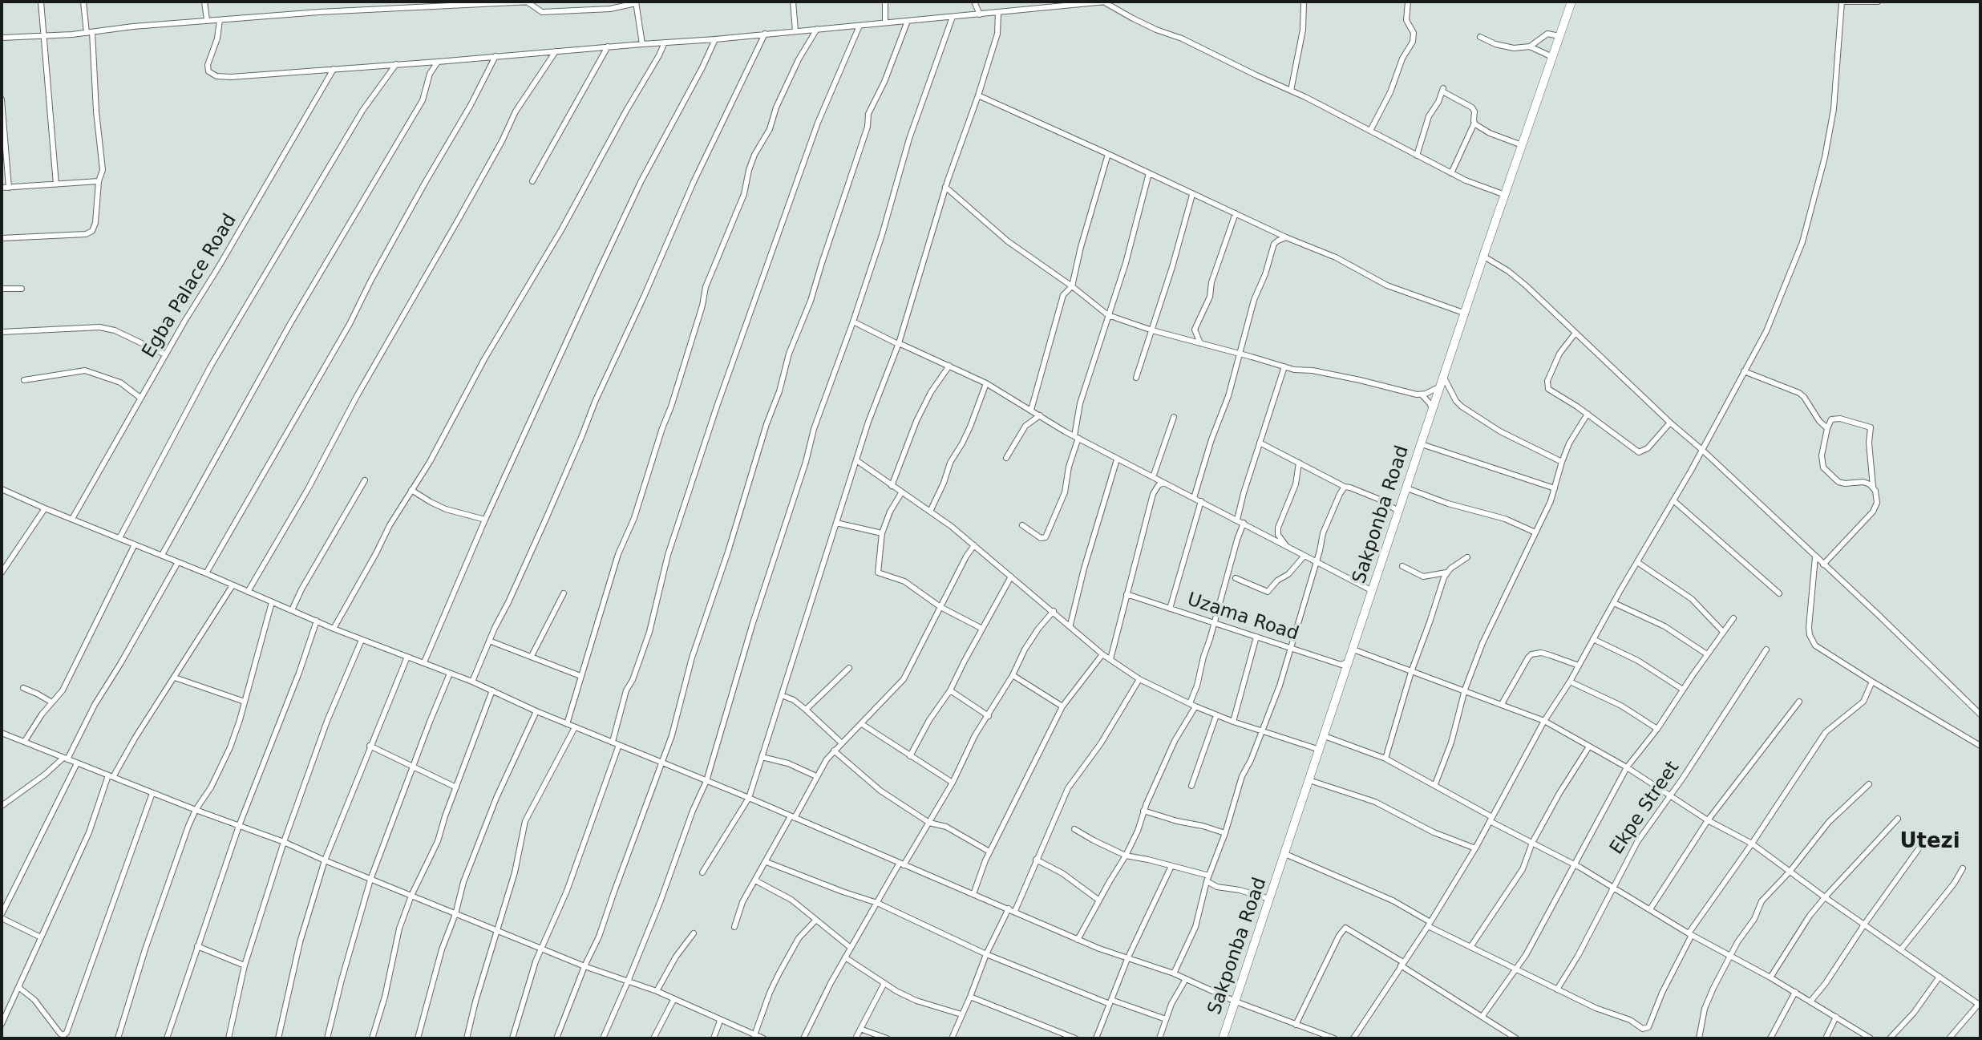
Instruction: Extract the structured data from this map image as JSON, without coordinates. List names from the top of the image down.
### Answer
{
  "streets": {
    "main road": ["Sakponba Road"],
    "street": ["Egba Palace Road", "Uzama Road", "Ekpe Street"]
  },
  "crossings": [
    ["Sakponba Road", "Uzama Road"]
  ],
  "districts": ["Utezi"]
}
